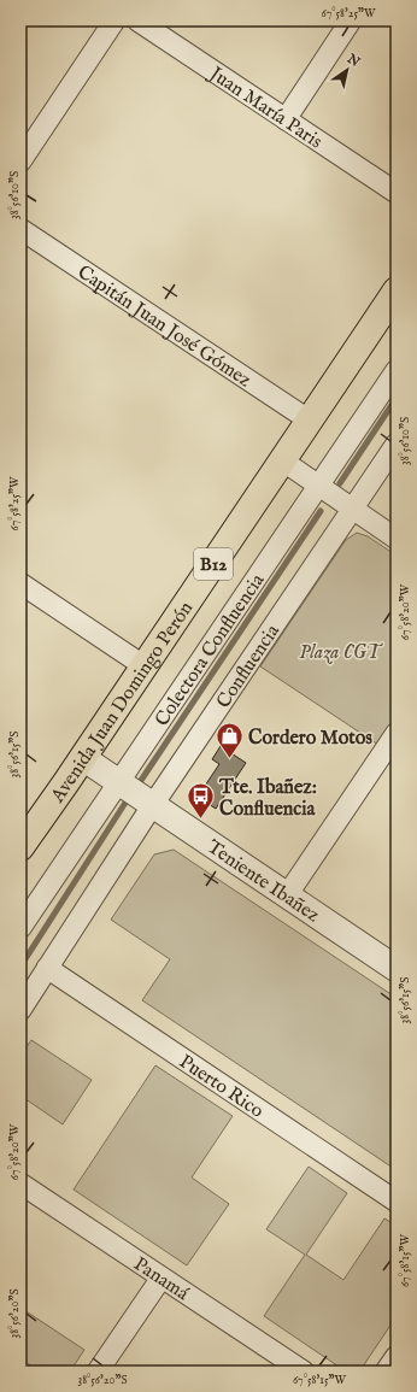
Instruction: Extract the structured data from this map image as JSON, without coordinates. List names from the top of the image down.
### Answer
{
  "streets": {
    "main road": ["B12", "Avenida Juan Domingo Perón"],
    "street": [
      "Juan María Paris",
      "Capitán Juan José Gómez",
      "Colectora Confluencia",
      "Confluencia",
      "Teniente Ibañez",
      "Puerto Rico",
      "Panamá"
    ]
  },
  "crossings": [
    ["Capitán Juan José Gómez", "Avenida Juan Domingo Perón"],
    ["Colectora Confluencia", "Teniente Ibañez"],
    ["Confluencia", "Teniente Ibañez"],
    ["Confluencia", "Puerto Rico"],
    ["Avenida Juan Domingo Perón", "Teniente Ibañez"]
  ],
  "parks": ["Plaza CGT"],
  "places": {
    "shop": ["Cordero Motos"],
    "bus stop": ["Tte. Ibañez: Confluencia"]
  },
  "north": "top right",
  "coordinates": [
    "67°58'25\"W",
    "38°56'10\"S",
    "67°58'20\"W",
    "38°56'15\"S",
    "67°58'15\"W",
    "38°56'20\"S"
  ]
}
